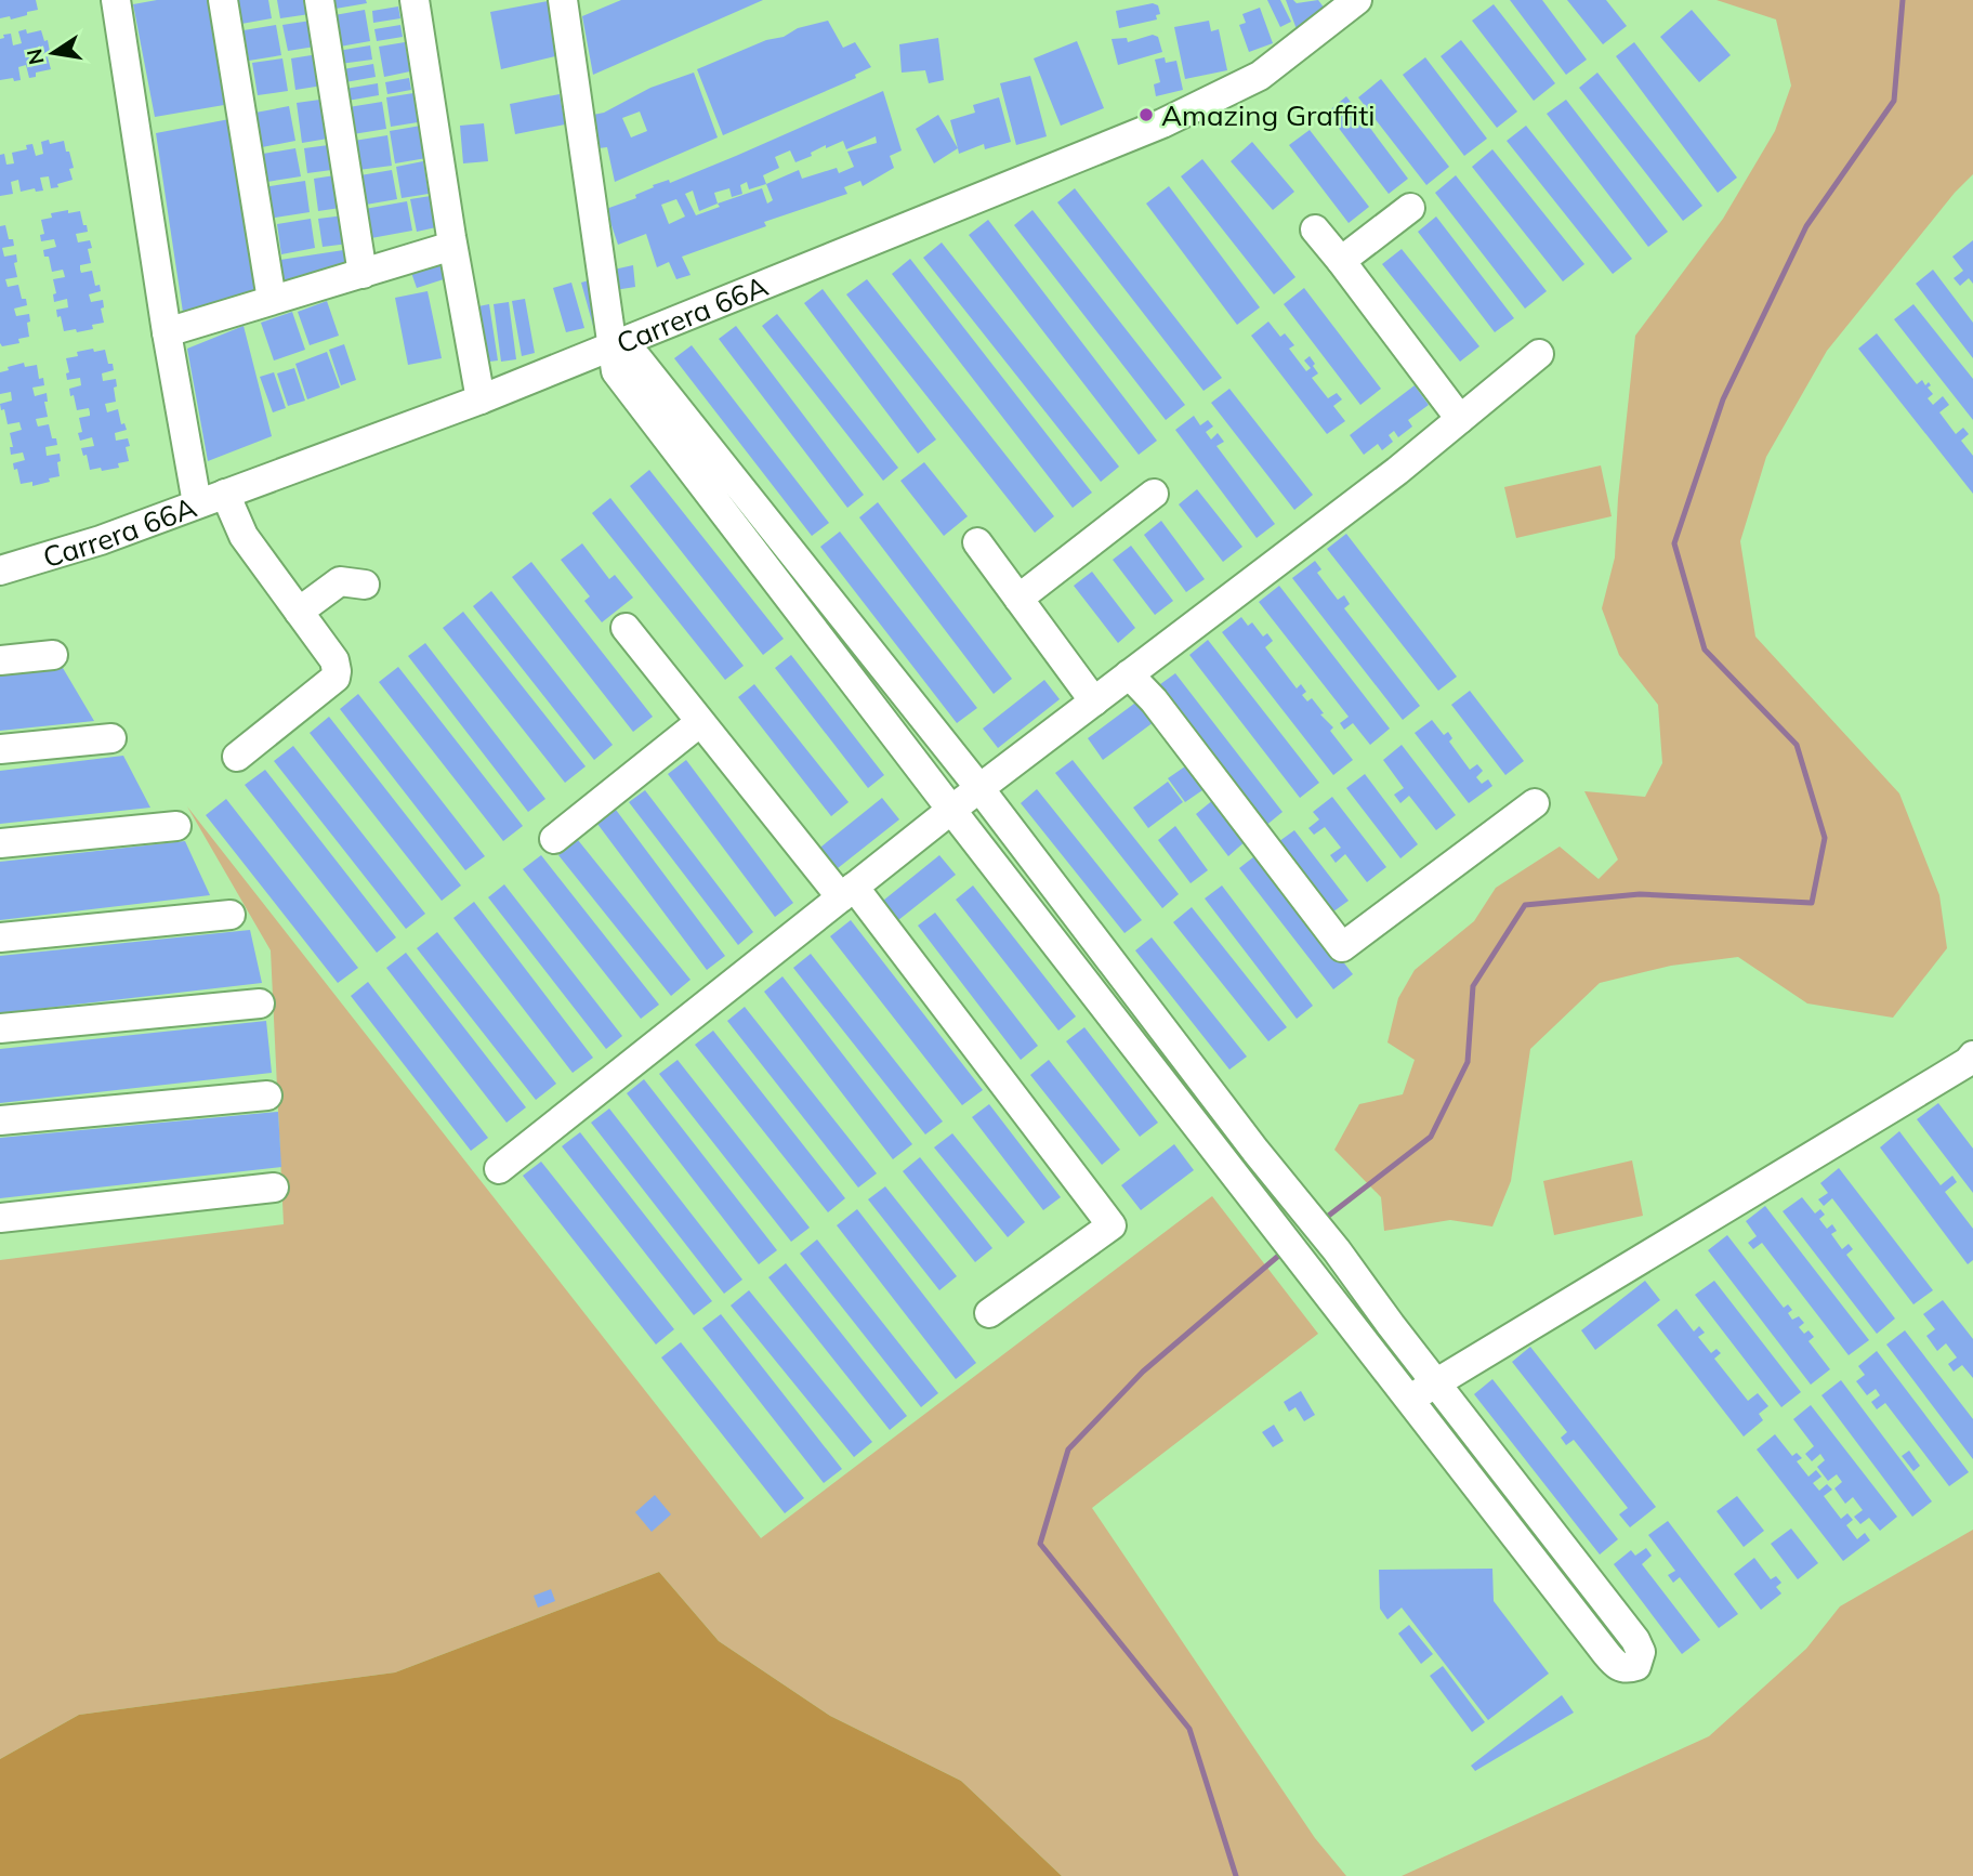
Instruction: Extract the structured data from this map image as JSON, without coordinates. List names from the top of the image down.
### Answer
{
  "streets": {
    "street": ["Carrera 66A"]
  },
  "places": ["Amazing Graffiti"],
  "north": "left"
}
